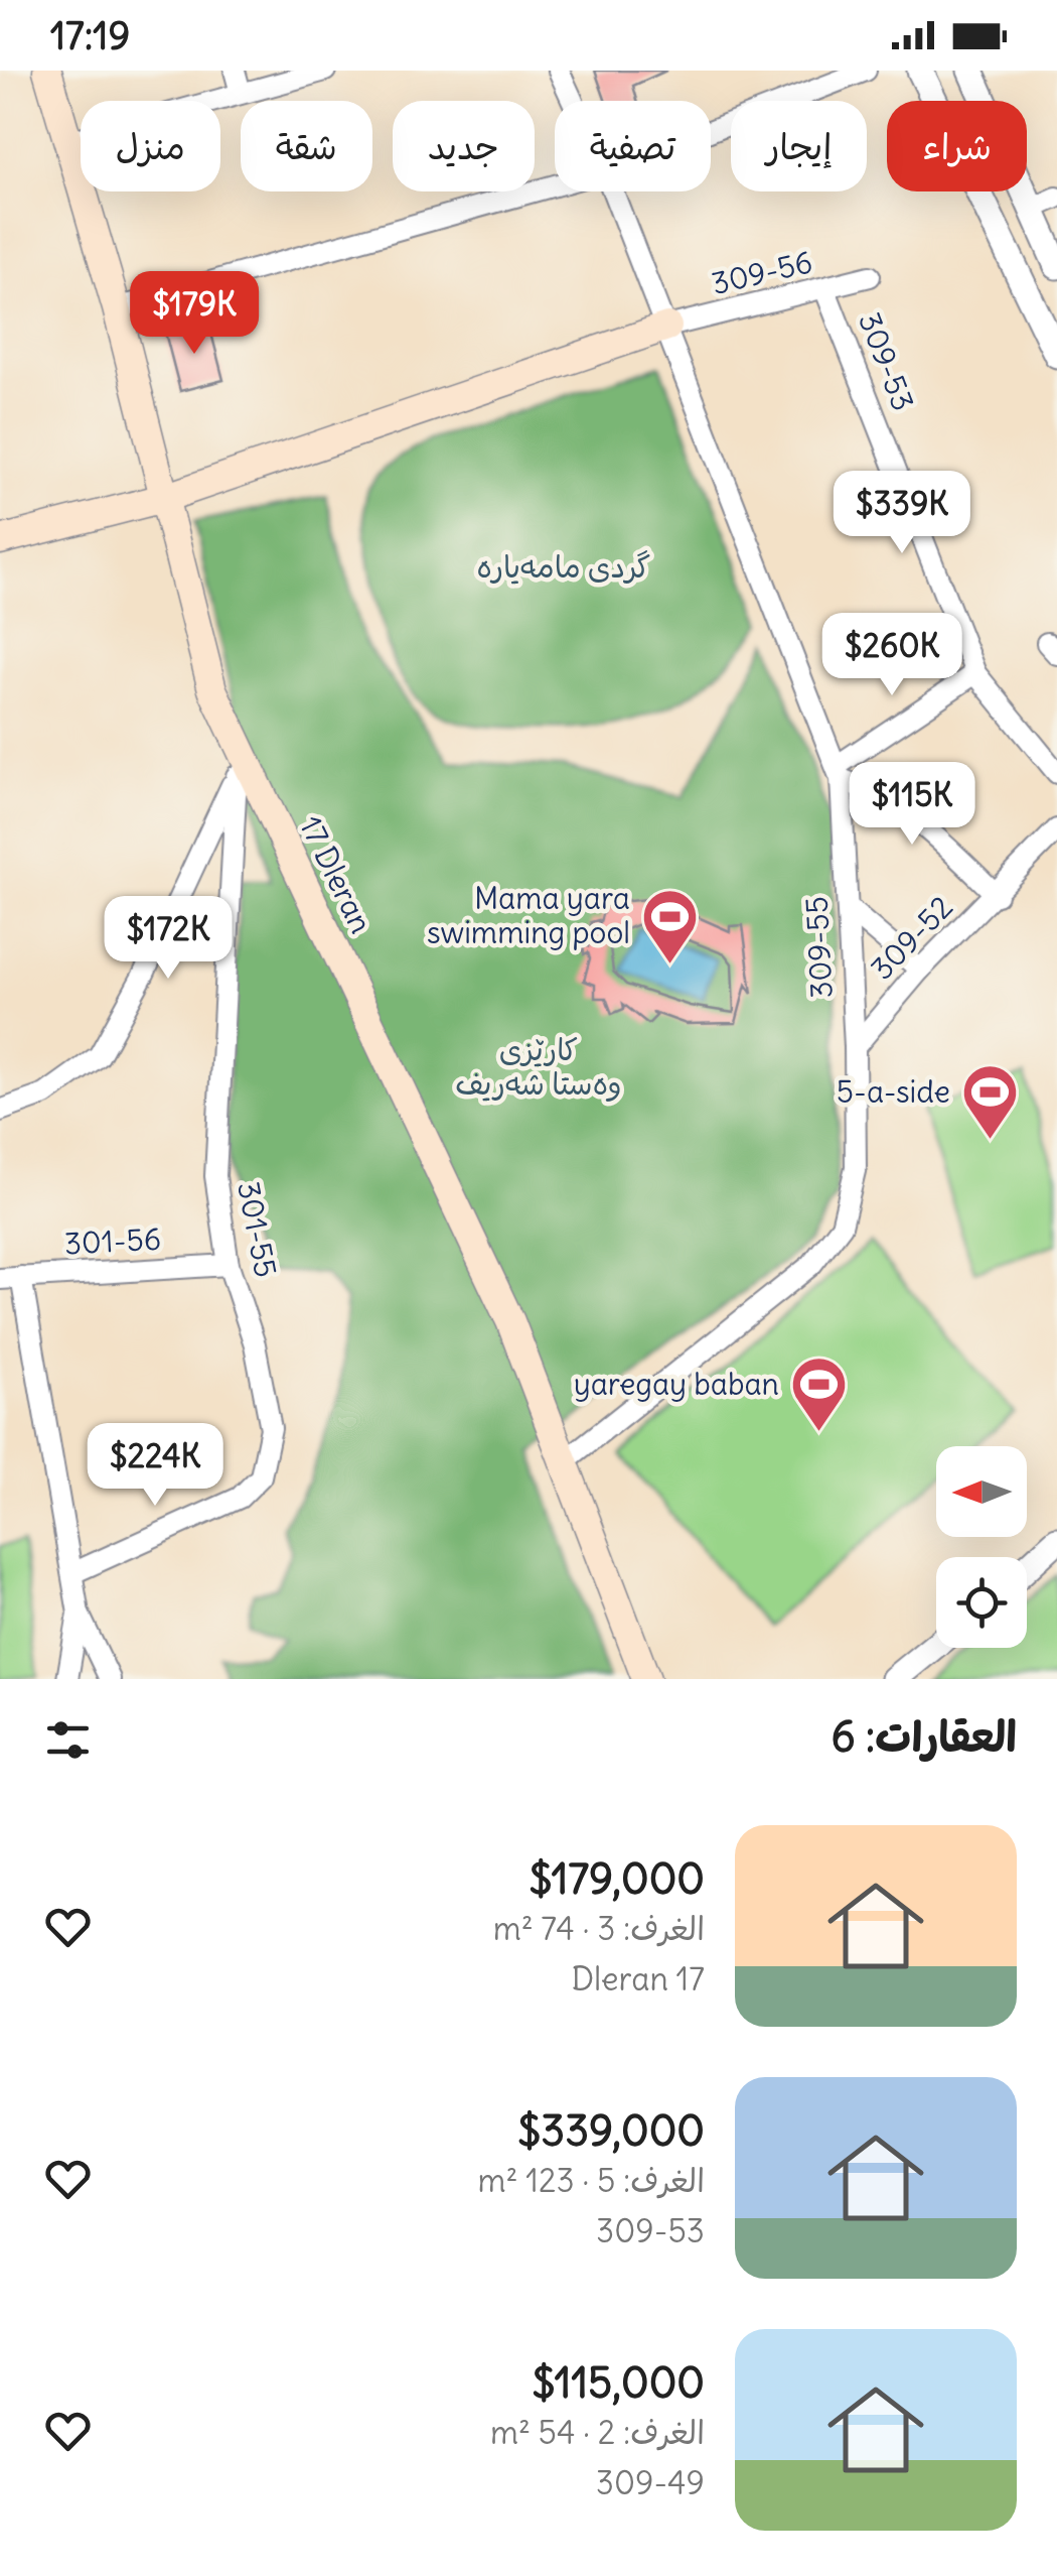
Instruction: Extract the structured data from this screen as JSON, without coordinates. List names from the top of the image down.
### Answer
{
  "streets": {
    "main road": ["17 Dleran"],
    "street": [
      "309-56",
      "309-53",
      "309-52",
      "309-55",
      "301-55",
      "301-56"
    ]
  },
  "crossings": [
    ["309-56", "309-53"],
    ["309-56", "309-55"],
    ["17 Dleran", "309-55"],
    ["17 Dleran", "301-55"],
    ["309-52", "309-55"],
    ["301-55", "301-56"]
  ],
  "parks": ["گردی مامەیارە", "کارێزی وەستا شەریف"],
  "places": {
    "sports": ["Mama yara swimming pool", "5-a-side", "yaregay baban"]
  },
  "north": "left",
  "page": {
    "status": "17:19",
    "chip": [
      "شراء",
      "إيجار",
      "تصفية",
      "جديد",
      "شقة",
      "منزل"
    ],
    "price": [
      "$179K",
      "$339K",
      "$260K",
      "$115K",
      "$172K",
      "$224K"
    ],
    "heading": "العقارات: 6",
    "list": [
      {
        "name": "$179,000",
        "note": "الغرف: 3 · 74 m² · 17 Dleran"
      },
      {
        "name": "$339,000",
        "note": "الغرف: 5 · 123 m² · 309-53"
      },
      {
        "name": "$115,000",
        "note": "الغرف: 2 · 54 m² · 309-49"
      }
    ]
  }
}
